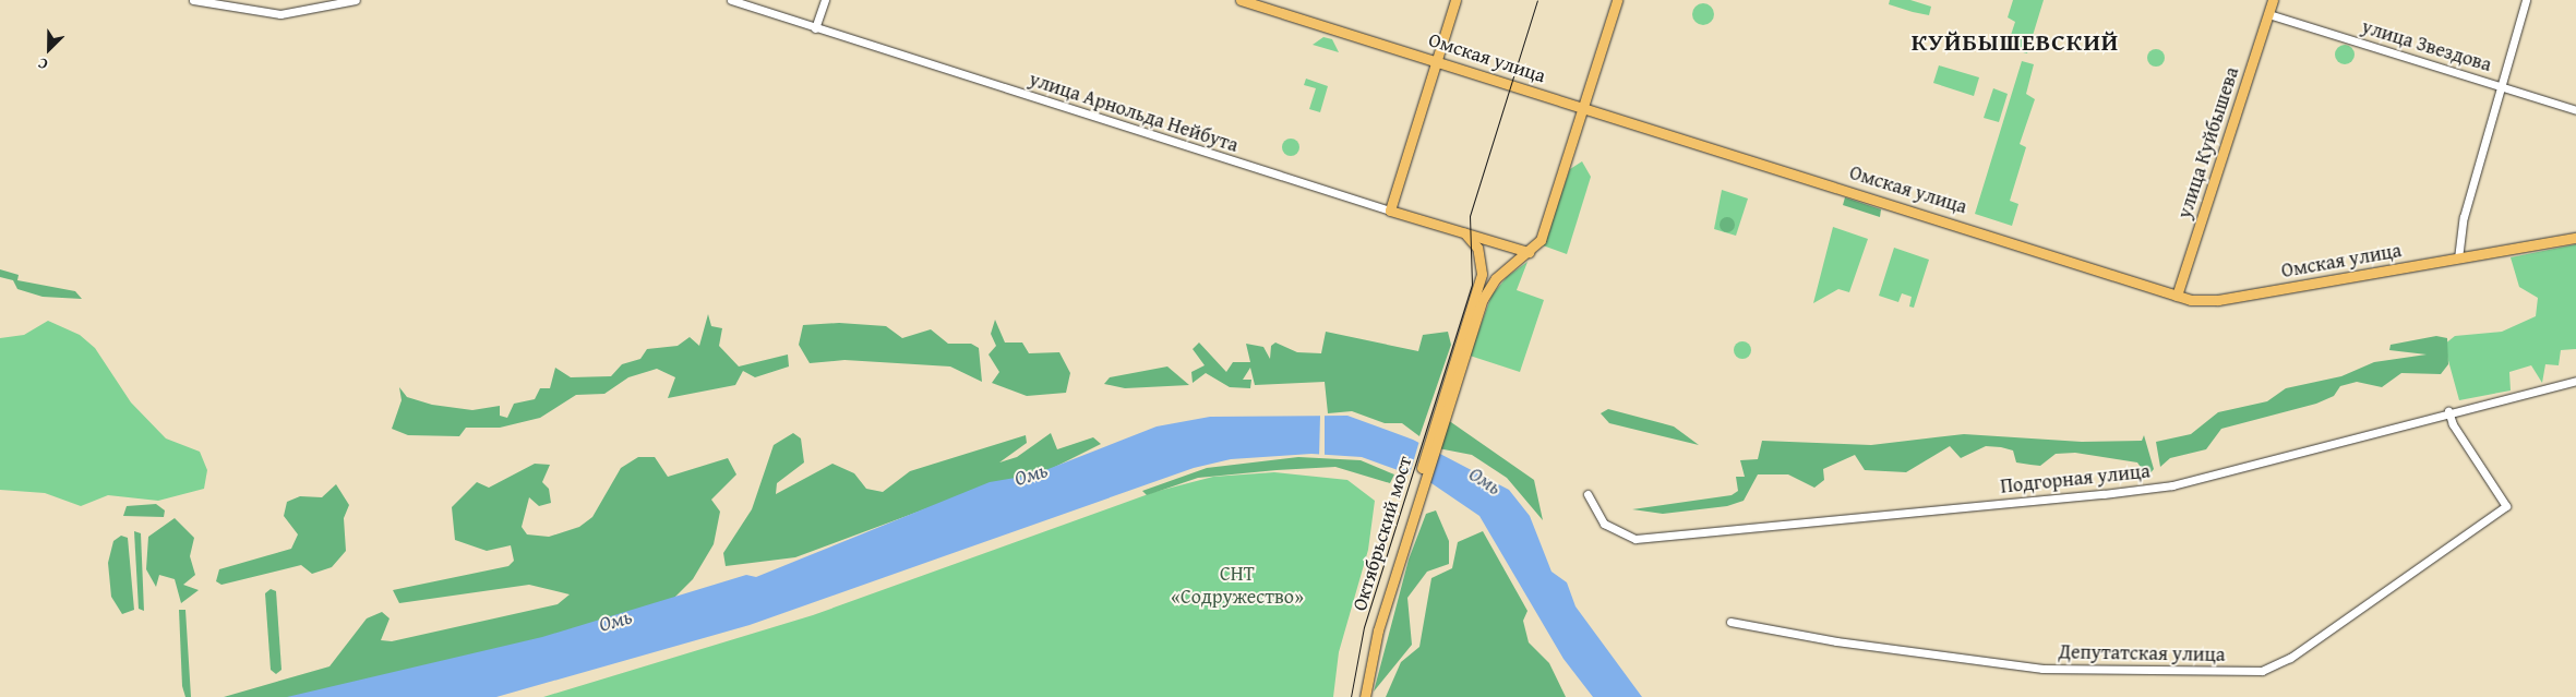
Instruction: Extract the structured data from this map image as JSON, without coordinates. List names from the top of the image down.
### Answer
{
  "streets": {
    "main road": [
      "Омская улица",
      "улица Арнольда Нейбута",
      "улица Куйбышева",
      "Октябрьский мост"
    ],
    "street": ["улица Звездова", "Подгорная улица", "Депутатская улица"]
  },
  "crossings": [
    ["улица Звездова", "улица Куйбышева"],
    ["Омская улица", "улица Куйбышева"],
    ["Подгорная улица", "Депутатская улица"]
  ],
  "districts": ["КУЙБЫШЕВСКИЙ"],
  "water": ["Омь"],
  "parks": ["СНТ «Содружество»"],
  "north": "bottom left"
}
